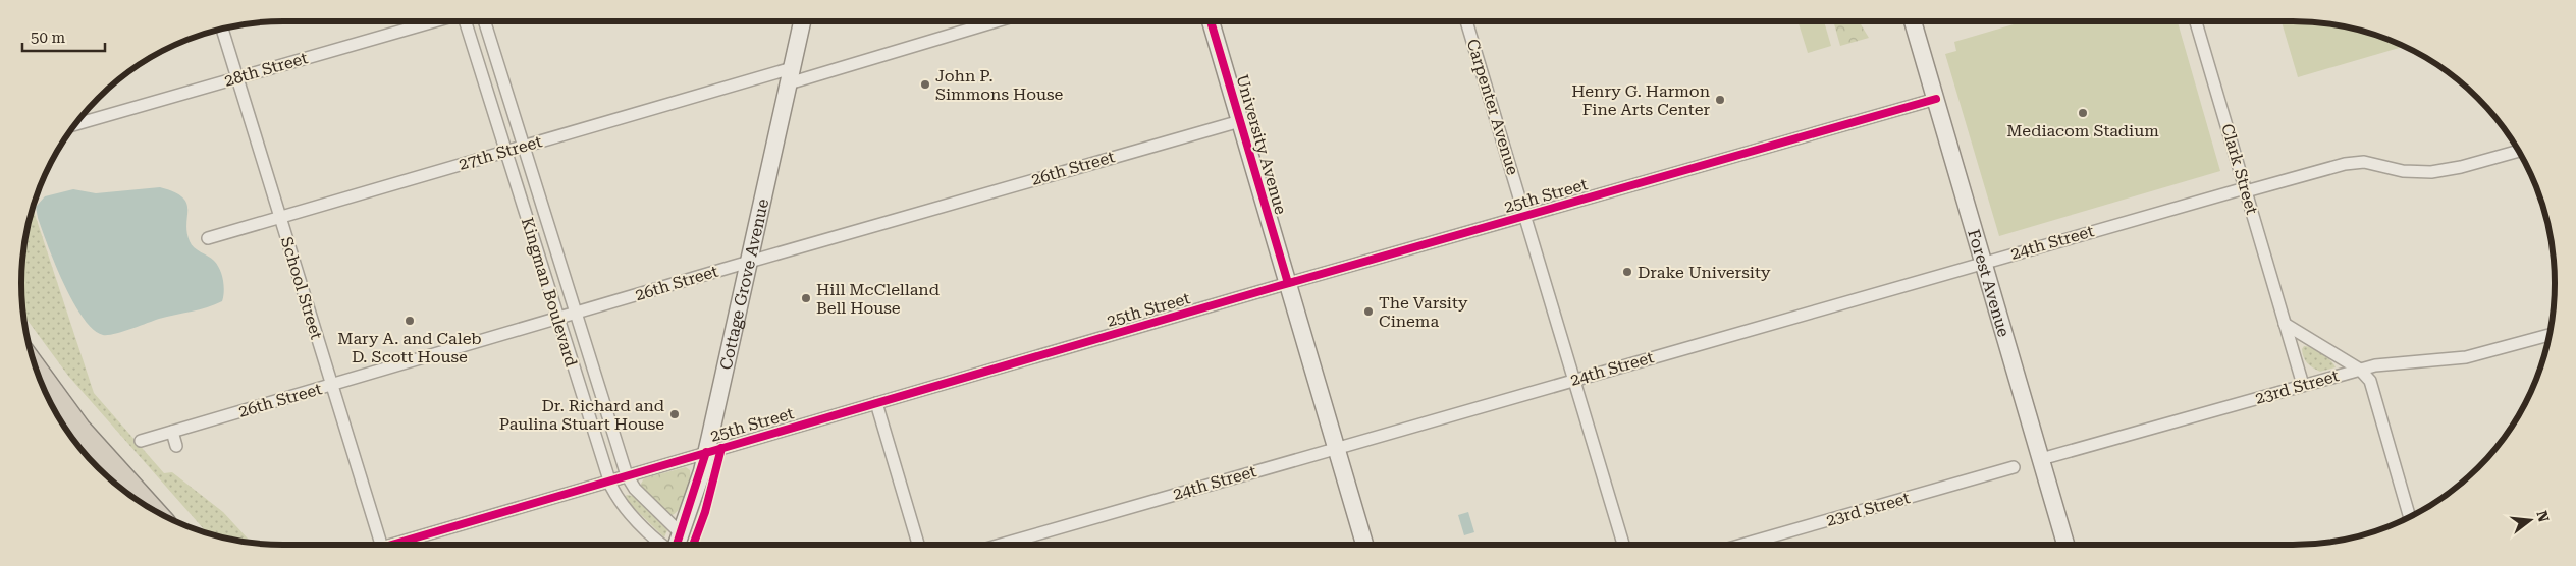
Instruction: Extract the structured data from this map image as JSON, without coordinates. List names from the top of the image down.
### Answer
{
  "streets": {
    "main road": ["University Avenue", "Forest Avenue", "Cottage Grove Avenue"],
    "street": [
      "28th Street",
      "Carpenter Avenue",
      "27th Street",
      "26th Street",
      "Clark Street",
      "25th Street",
      "24th Street",
      "School Street",
      "Kingman Boulevard",
      "23rd Street"
    ]
  },
  "crossings": [
    ["28th Street", "School Street"],
    ["Carpenter Avenue", "25th Street"],
    ["Carpenter Avenue", "24th Street"],
    ["University Avenue", "26th Street"],
    ["University Avenue", "25th Street"],
    ["University Avenue", "24th Street"],
    ["27th Street", "Cottage Grove Avenue"],
    ["27th Street", "School Street"],
    ["27th Street", "Kingman Boulevard"],
    ["26th Street", "Cottage Grove Avenue"],
    ["26th Street", "School Street"],
    ["26th Street", "Kingman Boulevard"],
    ["Clark Street", "24th Street"],
    ["Clark Street", "23rd Street"],
    ["25th Street", "Forest Avenue"],
    ["25th Street", "Cottage Grove Avenue"],
    ["25th Street", "Kingman Boulevard"],
    ["24th Street", "Forest Avenue"],
    ["Forest Avenue", "23rd Street"],
    ["Cottage Grove Avenue", "Kingman Boulevard"]
  ],
  "places": [
    "John P. Simmons House",
    "Henry G. Harmon Fine Arts Center",
    "Mediacom Stadium",
    "Drake University",
    "Hill McClelland Bell House",
    "The Varsity Cinema",
    "Mary A. and Caleb D. Scott House",
    "Dr. Richard and Paulina Stuart House"
  ],
  "scale_bar": "50 m",
  "north": "right"
}
